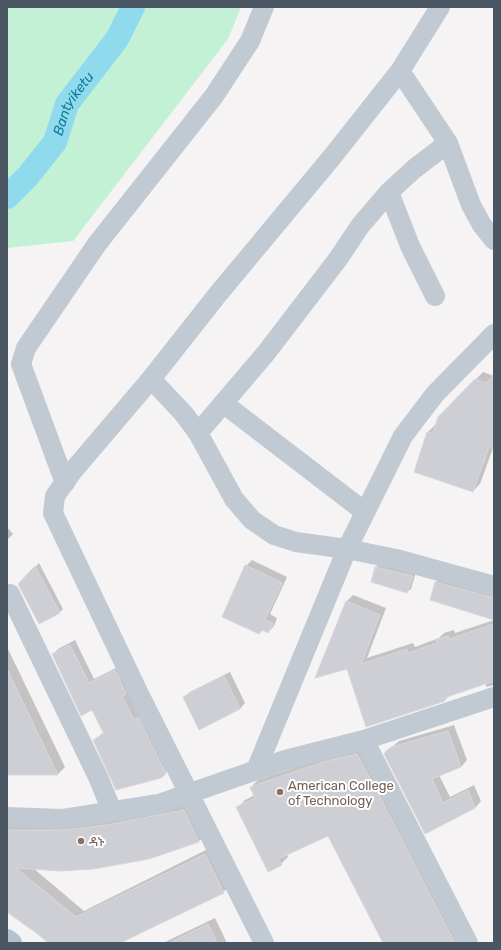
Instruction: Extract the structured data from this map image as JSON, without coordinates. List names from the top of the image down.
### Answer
{
  "water": ["Bantyiketu"],
  "places": ["American College of Technology", "ዳኑ"]
}
